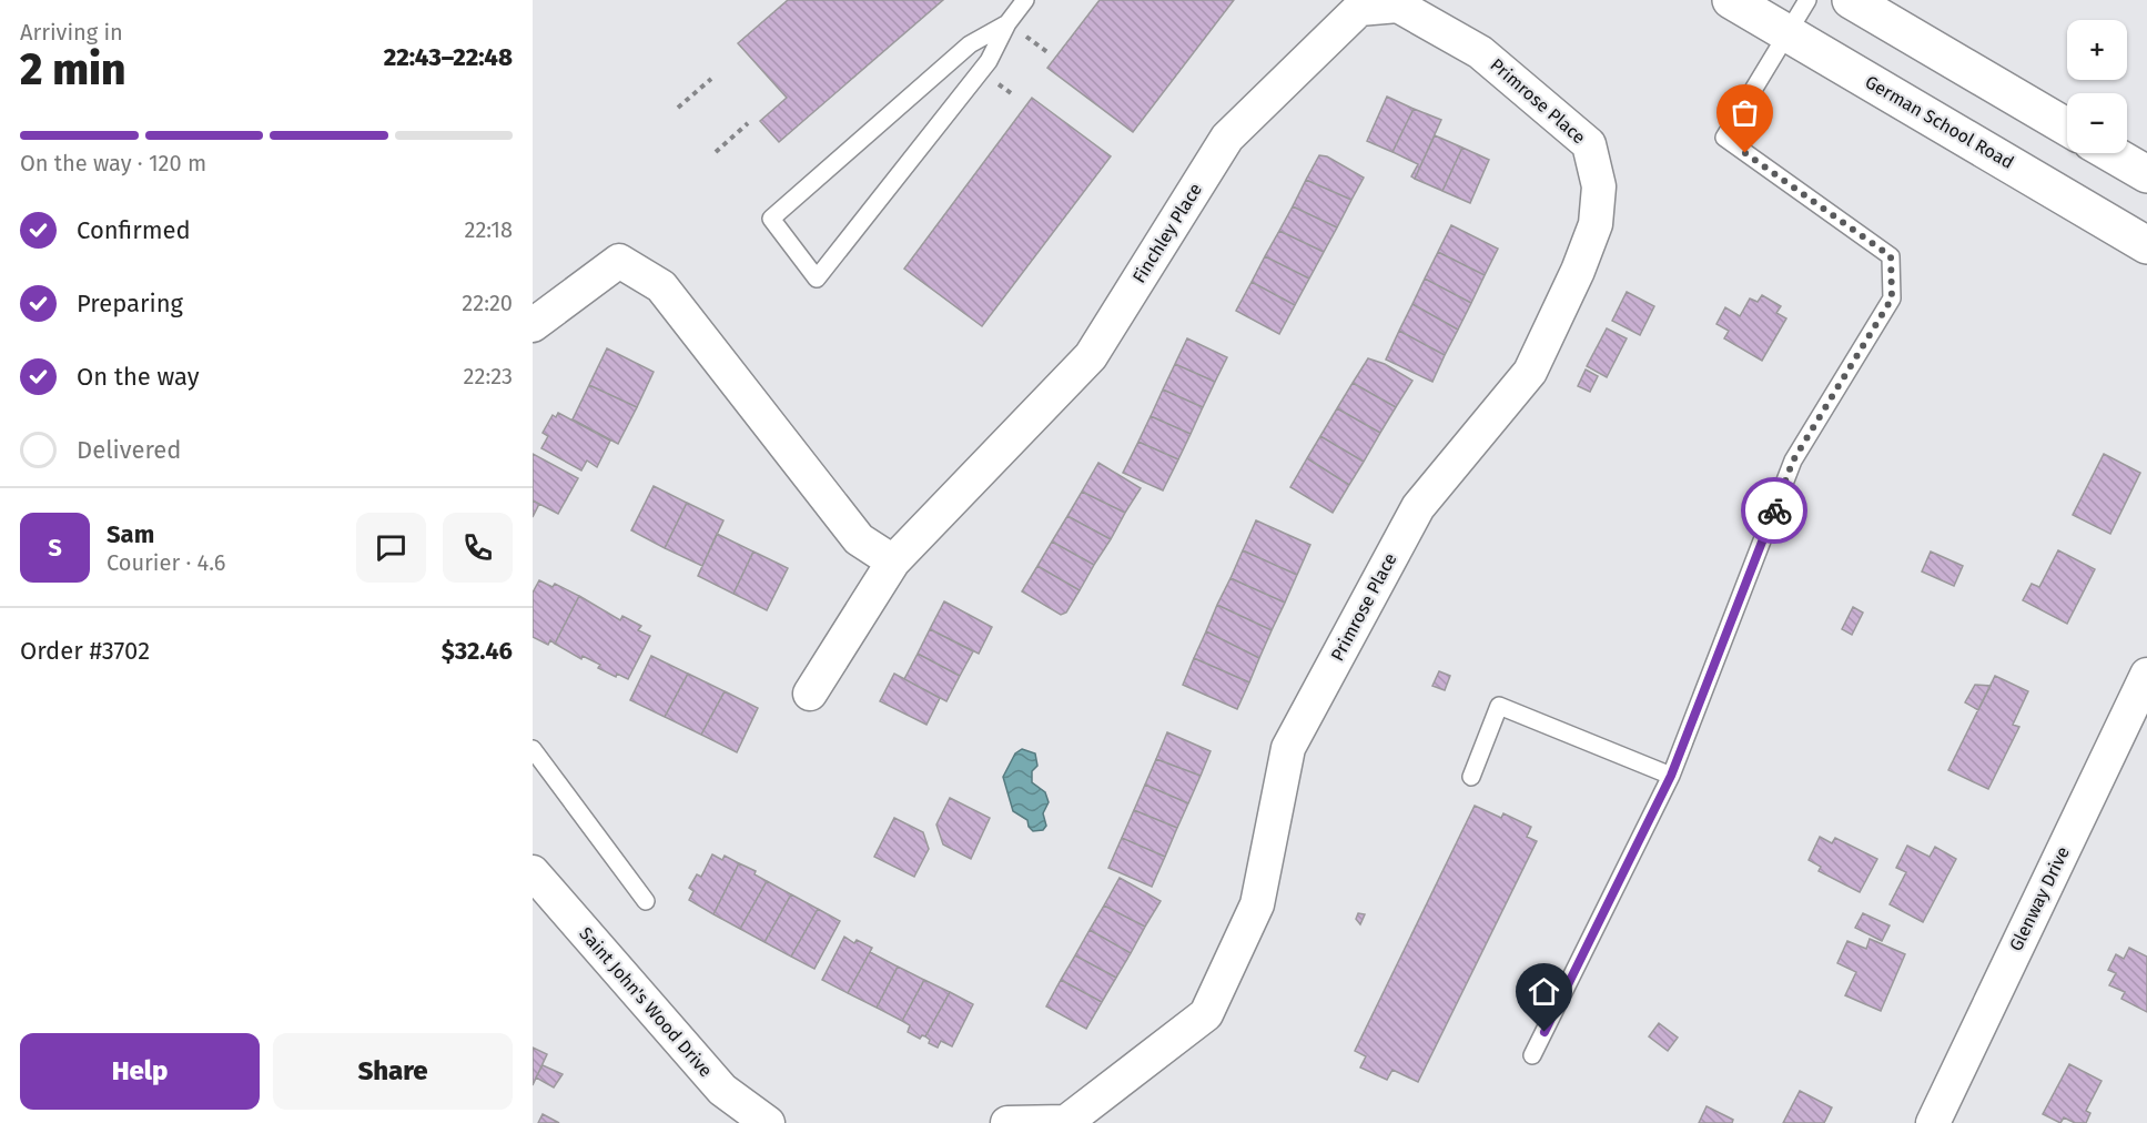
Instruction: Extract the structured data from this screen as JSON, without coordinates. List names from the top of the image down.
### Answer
{
  "streets": {
    "street": [
      "Primrose Place",
      "German School Road",
      "Finchley Place",
      "Glenway Drive",
      "Saint John's Wood Drive"
    ]
  },
  "crossings": [
    ["Primrose Place", "Finchley Place"]
  ],
  "page": {
    "heading": ["2 min", "Arriving in", "22:43–22:48"],
    "panel": [
      "Sam",
      "Courier · 4.6",
      "Order #3702",
      "$32.46"
    ],
    "map_buttons": ["+", "−"],
    "bar": "On the way · 120 m",
    "list": [
      ["Confirmed", "22:18"],
      ["Preparing", "22:20"],
      ["On the way", "22:23"],
      "Delivered"
    ],
    "round": "S",
    "buttons": ["Help", "Share"]
  }
}
